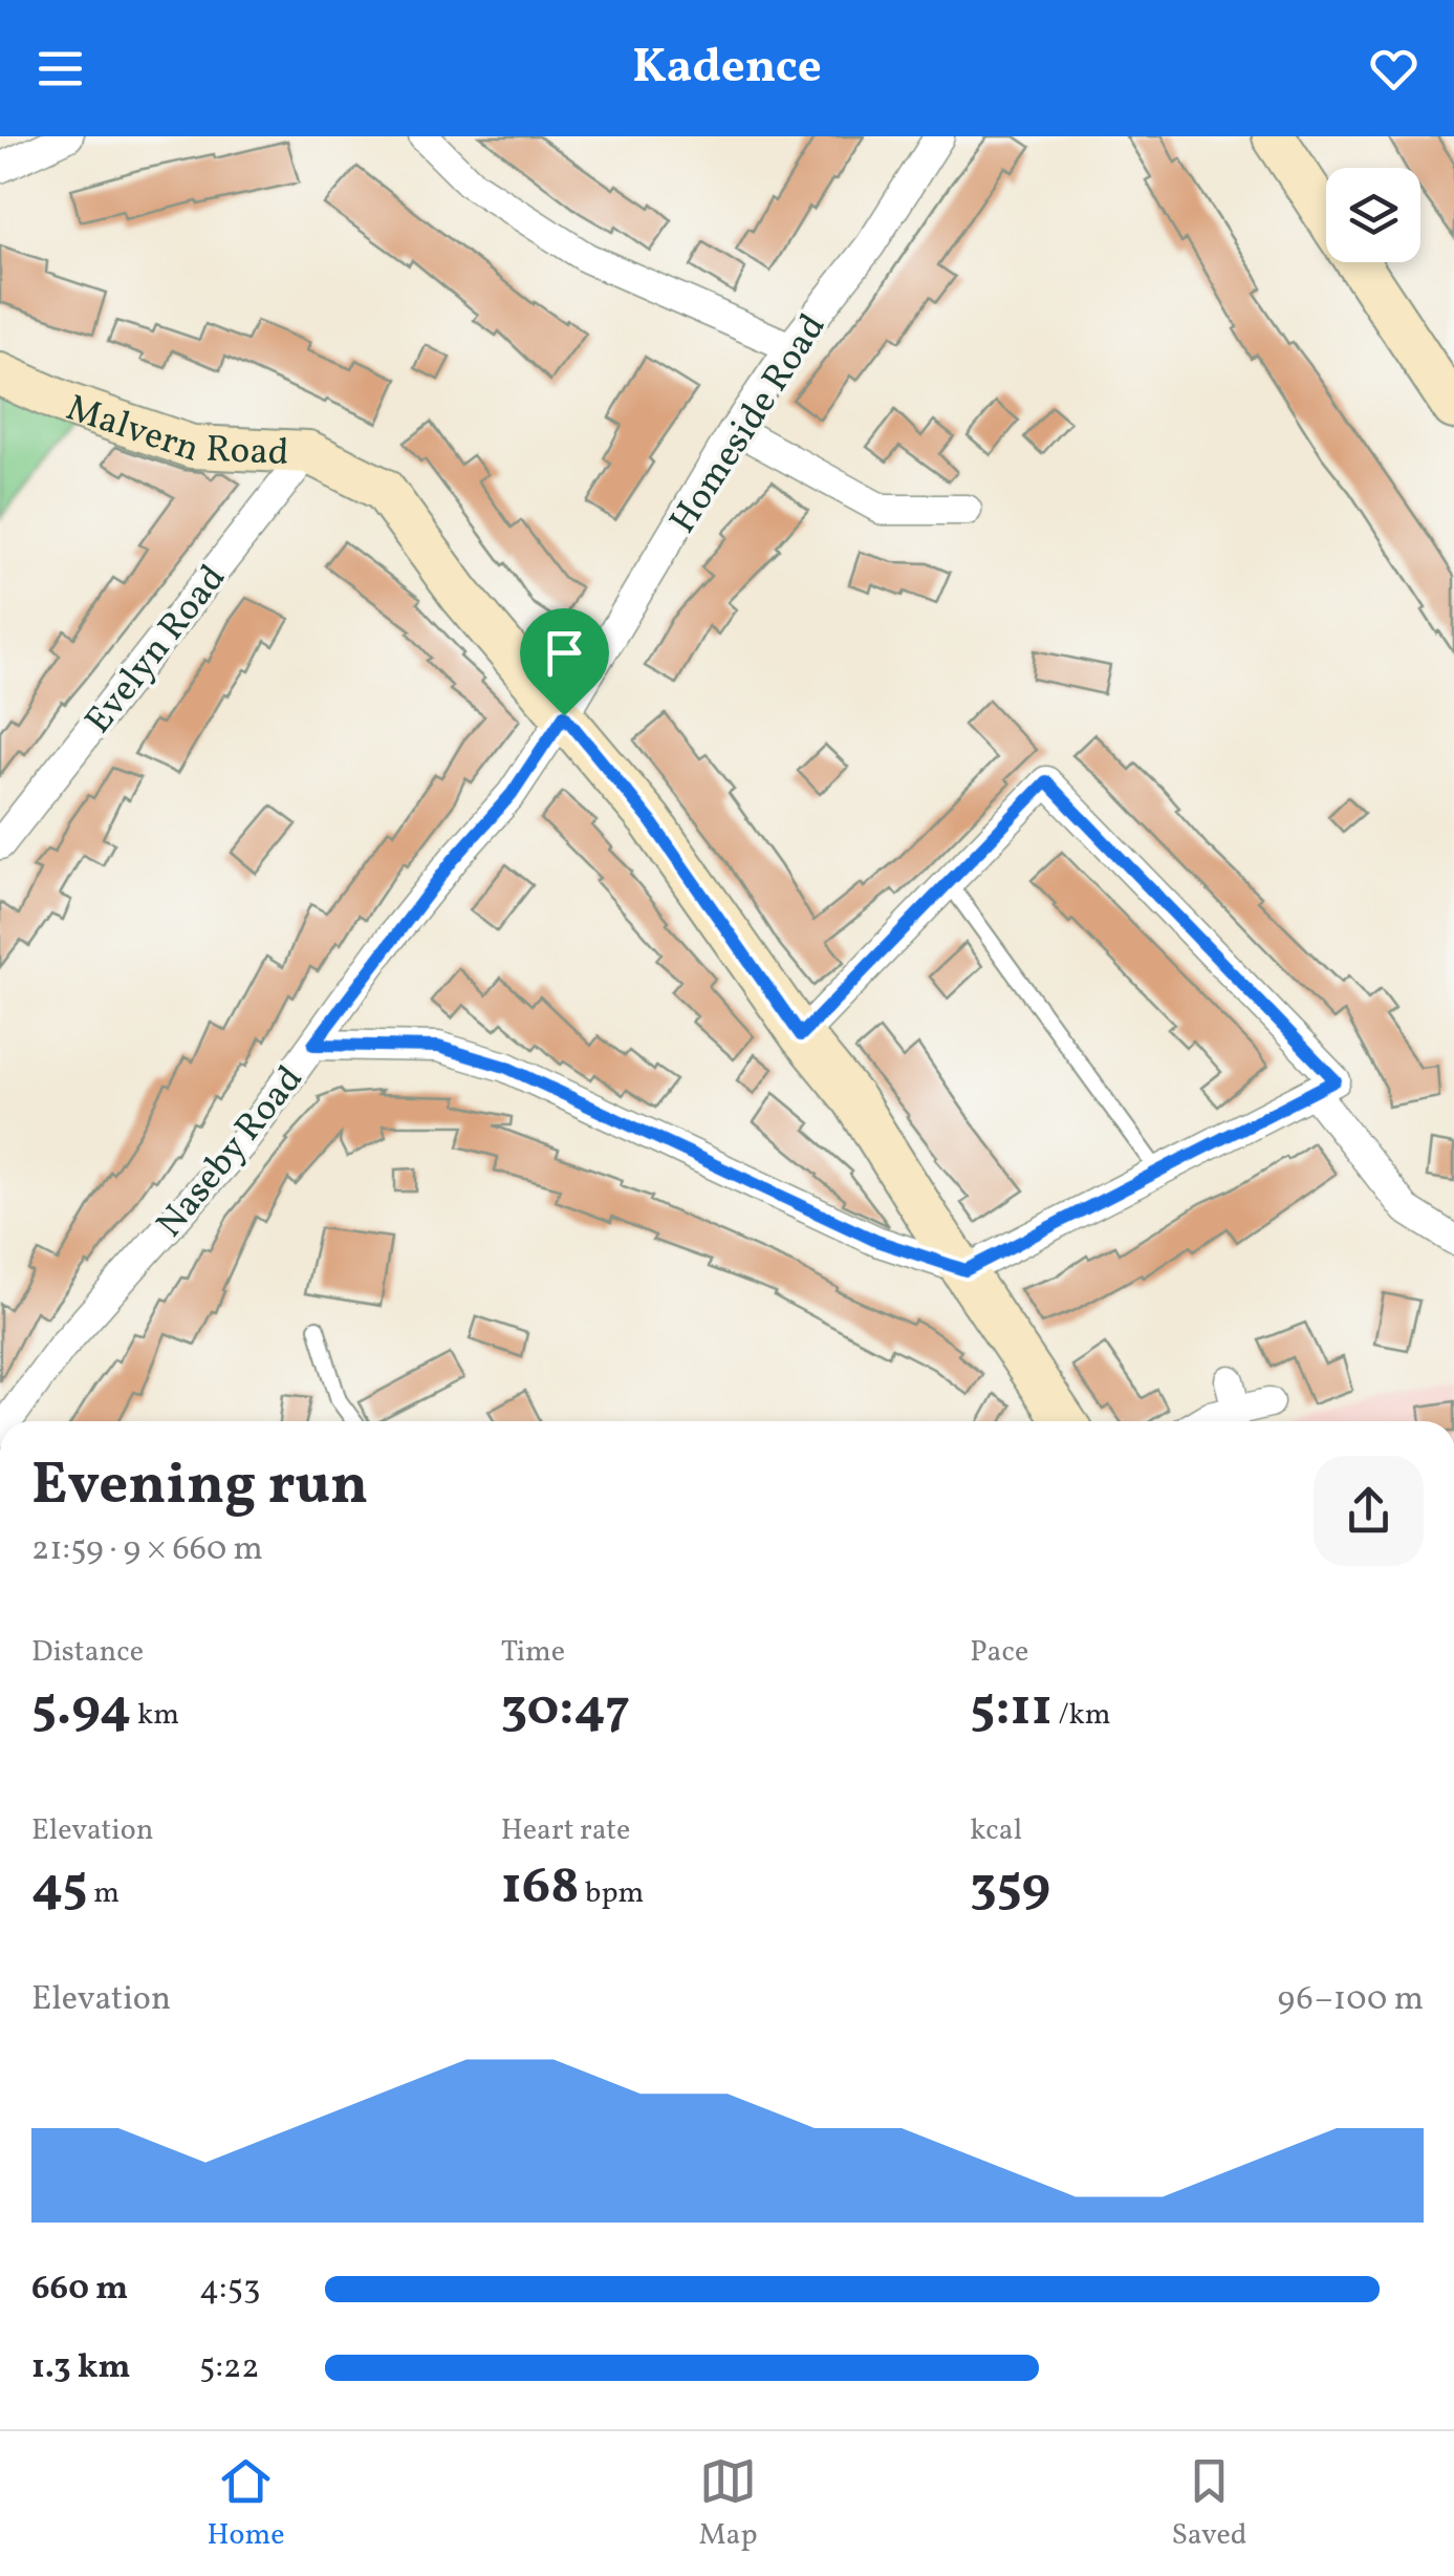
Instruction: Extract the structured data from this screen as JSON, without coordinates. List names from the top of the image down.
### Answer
{
  "streets": {
    "street": [
      "Homeside Road",
      "Malvern Road",
      "Evelyn Road",
      "Naseby Road"
    ]
  },
  "crossings": [
    ["Homeside Road", "Malvern Road"],
    ["Homeside Road", "Naseby Road"],
    ["Malvern Road", "Evelyn Road"],
    ["Malvern Road", "Naseby Road"]
  ],
  "page": {
    "header": "Kadence",
    "heading": ["Evening run", "21:59 · 9 × 660 m"],
    "stats": [
      ["Distance", "5.94 km"],
      ["Time", "30:47"],
      ["Pace", "5:11 /km"],
      ["Elevation", "45 m"],
      ["Heart rate", "168 bpm"],
      ["kcal", "359"]
    ],
    "chart": ["Elevation", "96–100 m"],
    "list": [
      {
        "name": "660 m",
        "note": "4:53"
      },
      {
        "name": "1.3 km",
        "note": "5:22"
      }
    ],
    "tabs": ["Home", "Map", "Saved"]
  }
}
